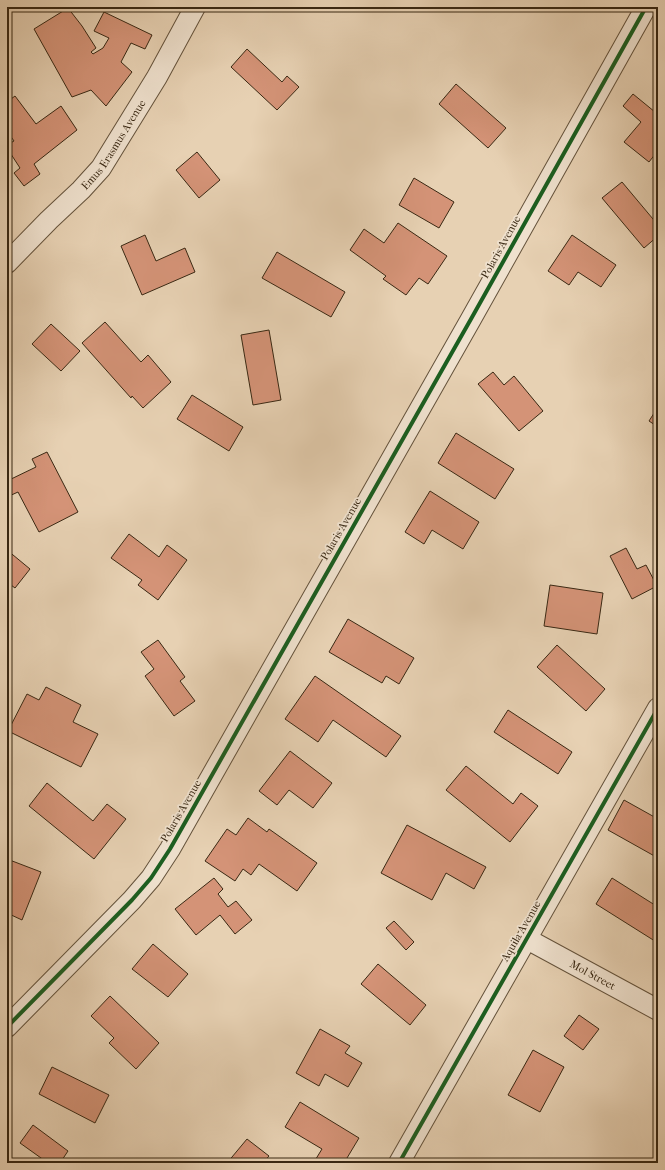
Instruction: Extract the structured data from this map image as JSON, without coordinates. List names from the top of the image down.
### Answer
{
  "streets": {
    "street": [
      "Emus Erasmus Avenue",
      "Polaris Avenue",
      "Aquila Avenue",
      "Mol Street"
    ]
  },
  "crossings": [
    ["Aquila Avenue", "Mol Street"]
  ]
}
